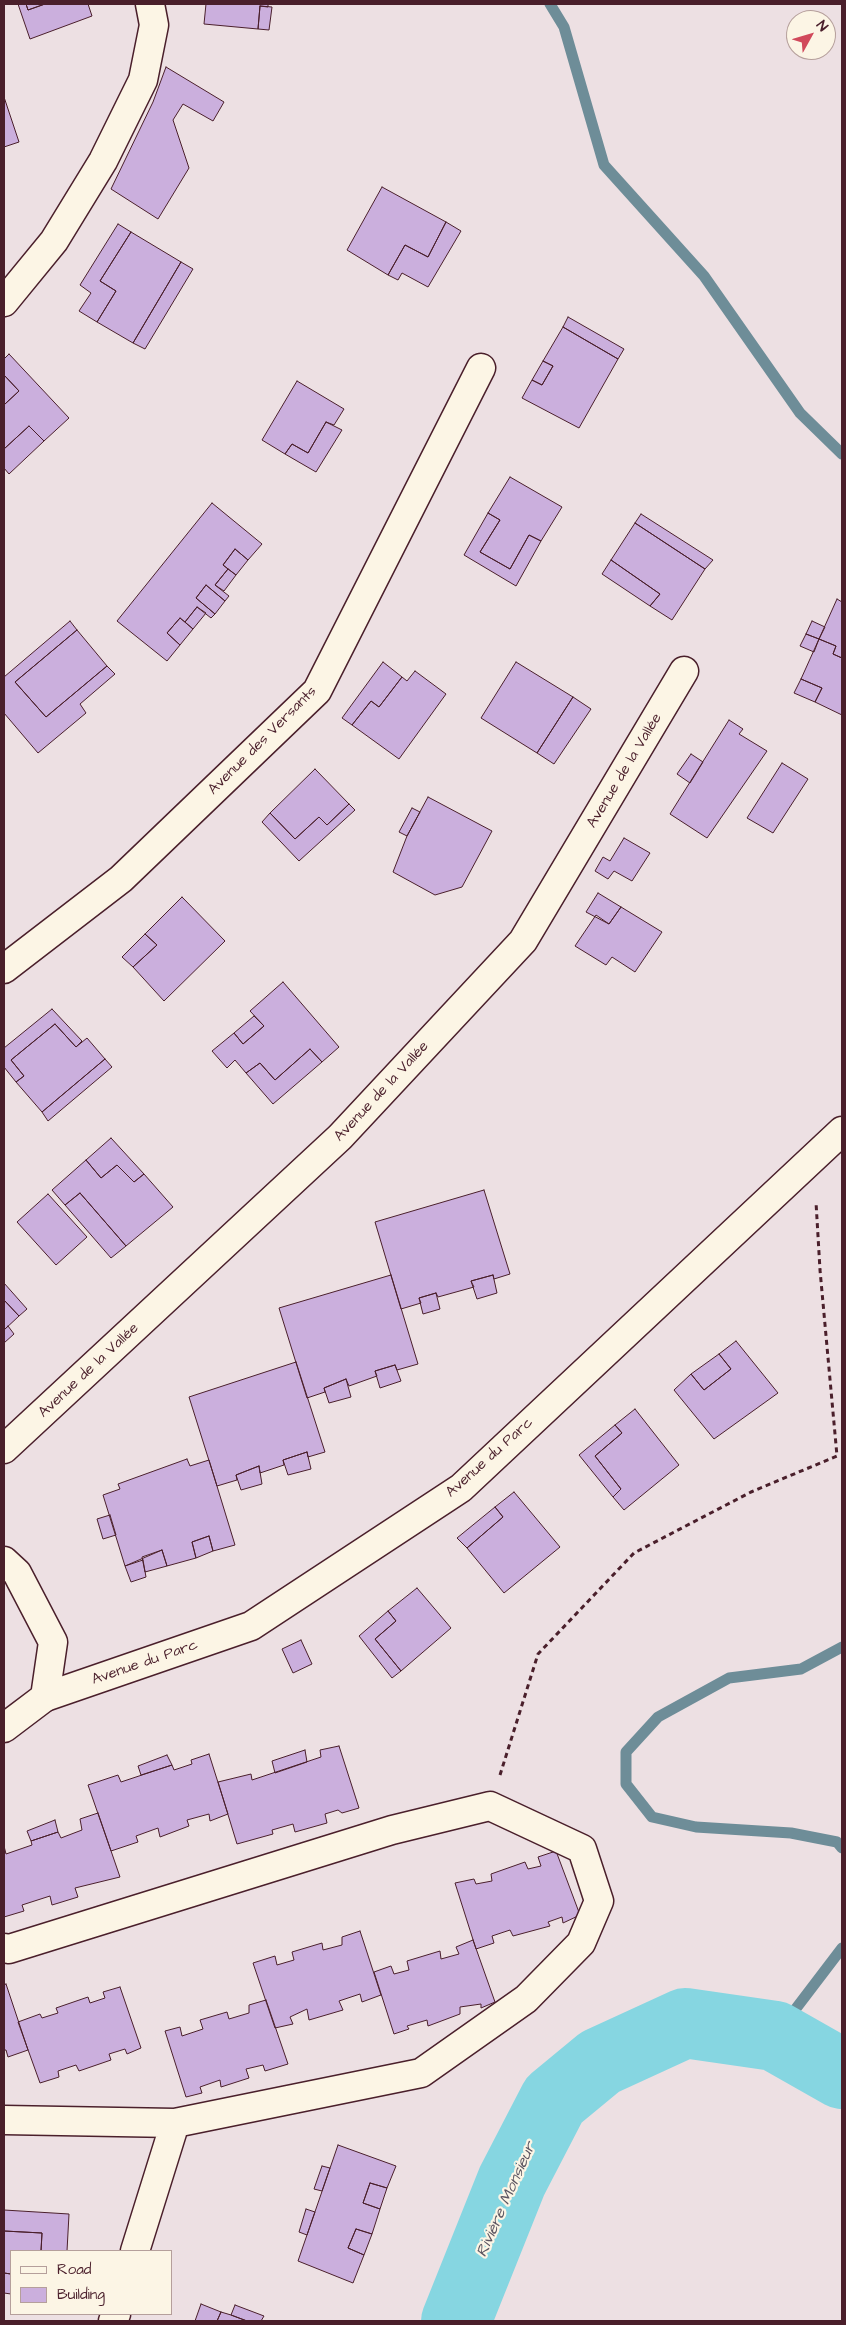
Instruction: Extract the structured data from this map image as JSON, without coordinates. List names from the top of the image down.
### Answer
{
  "streets": {
    "street": ["Avenue des Versants", "Avenue de la Vallée", "Avenue du Parc"]
  },
  "water": ["Rivière Monsieur"],
  "legend": ["Road", "Building"],
  "north": "top right"
}
